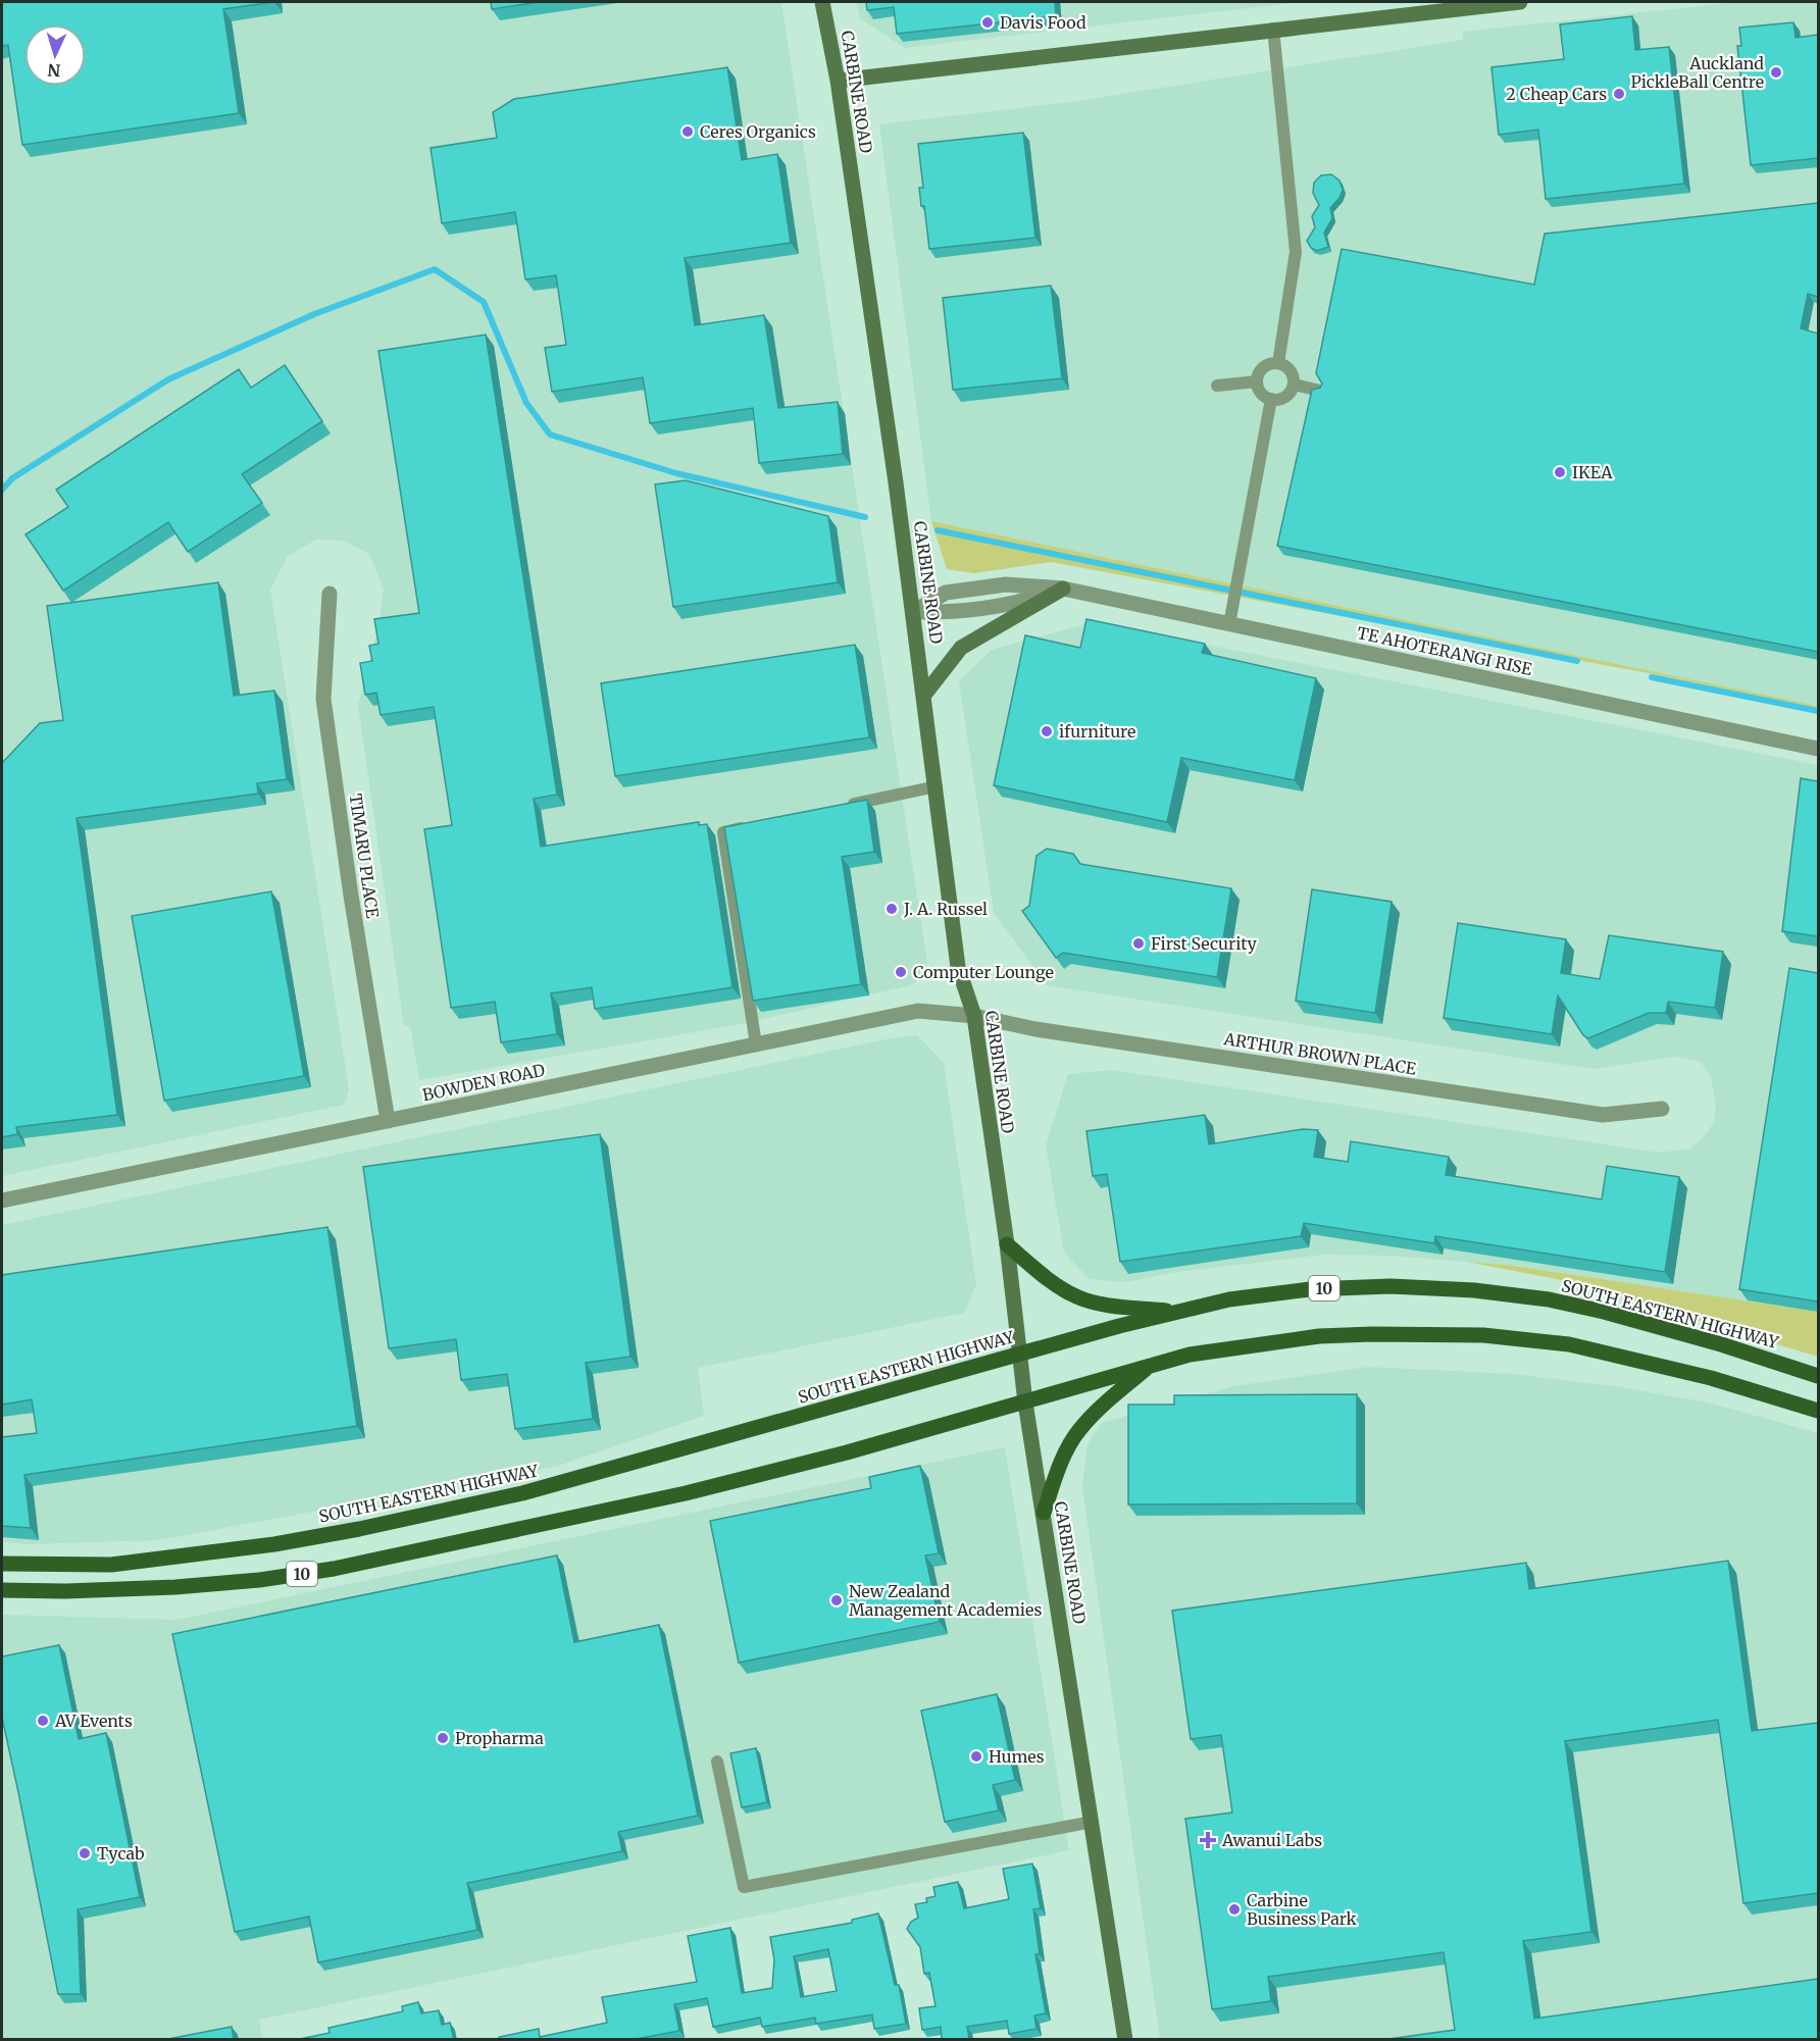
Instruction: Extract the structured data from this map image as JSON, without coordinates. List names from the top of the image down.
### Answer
{
  "streets": {
    "main road": ["CARBINE ROAD", "10", "SOUTH EASTERN HIGHWAY"],
    "street": [
      "TE AHOTERANGI RISE",
      "TIMARU PLACE",
      "ARTHUR BROWN PLACE",
      "BOWDEN ROAD"
    ]
  },
  "crossings": [
    ["CARBINE ROAD", "TE AHOTERANGI RISE"],
    ["CARBINE ROAD", "ARTHUR BROWN PLACE"],
    ["CARBINE ROAD", "BOWDEN ROAD"],
    ["CARBINE ROAD", "10"],
    ["CARBINE ROAD", "SOUTH EASTERN HIGHWAY"],
    ["TIMARU PLACE", "BOWDEN ROAD"],
    ["ARTHUR BROWN PLACE", "BOWDEN ROAD"]
  ],
  "places": {
    "other": [
      "Davis Food",
      "Auckland PickleBall Centre",
      "2 Cheap Cars",
      "Ceres Organics",
      "IKEA",
      "ifurniture",
      "J. A. Russel",
      "First Security",
      "Computer Lounge",
      "New Zealand Management Academies",
      "AV Events",
      "Propharma",
      "Humes",
      "Tycab",
      "Carbine Business Park"
    ],
    "health": ["Awanui Labs"]
  },
  "north": "bottom"
}
